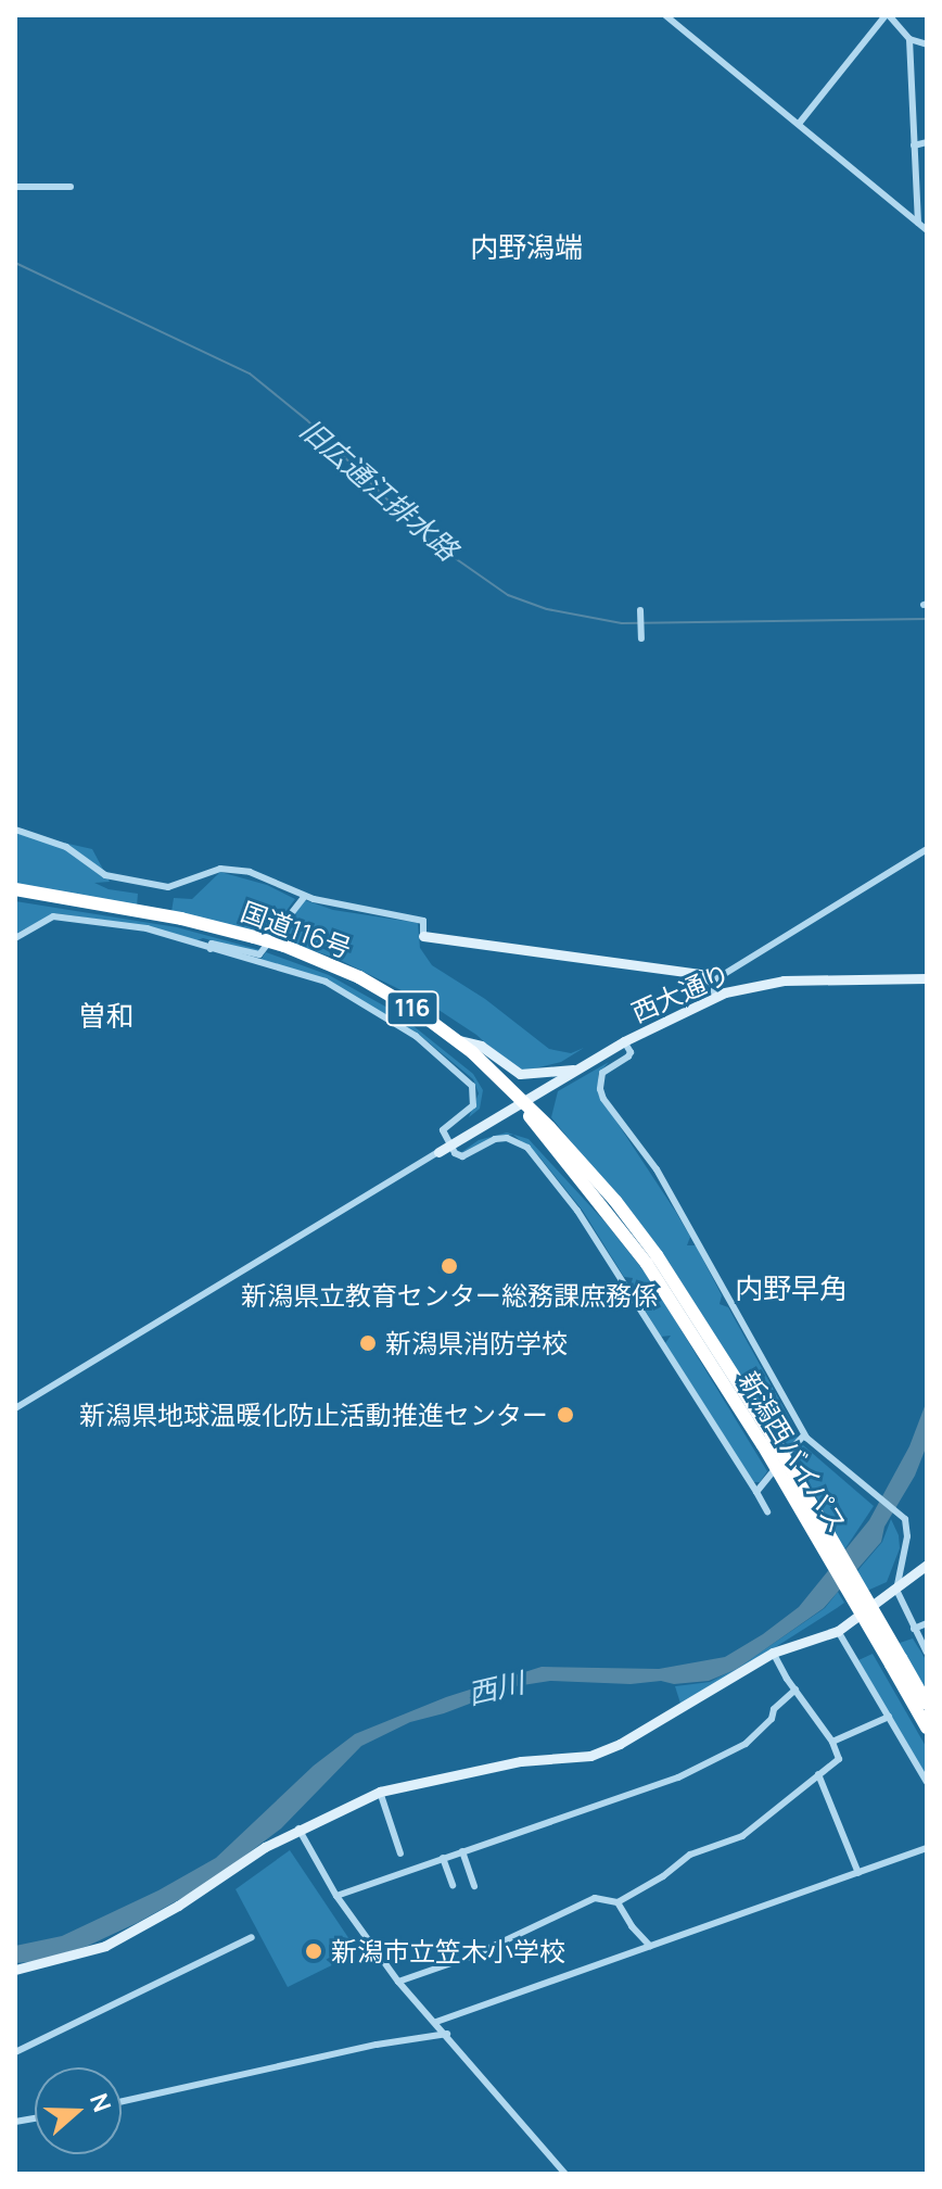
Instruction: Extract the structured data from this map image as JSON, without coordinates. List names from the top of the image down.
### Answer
{
  "streets": {
    "highway": ["国道116号", "116", "新潟西バイパス"],
    "street": ["西大通り"]
  },
  "crossings": [
    ["国道116号", "西大通り"],
    ["国道116号", "新潟西バイパス"],
    ["西大通り", "新潟西バイパス"]
  ],
  "districts": ["内野潟端", "曽和", "内野早角"],
  "water": ["旧広通江排水路", "西川"],
  "places": [
    "新潟県立教育センター総務課庶務係",
    "新潟県消防学校",
    "新潟県地球温暖化防止活動推進センター",
    "新潟市立笠木小学校"
  ],
  "north": "right"
}
